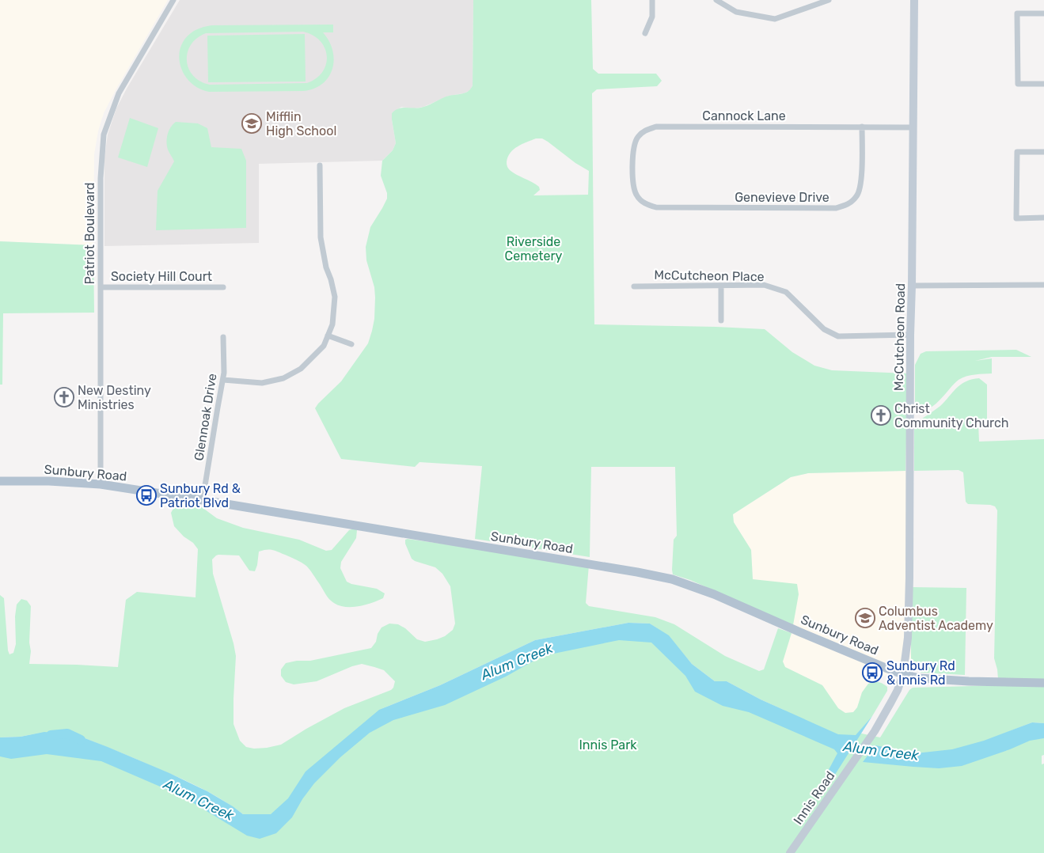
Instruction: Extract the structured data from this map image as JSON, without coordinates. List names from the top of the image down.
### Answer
{
  "streets": {
    "main road": ["McCutcheon Road", "Sunbury Road", "Innis Road"],
    "street": [
      "Cannock Lane",
      "Genevieve Drive",
      "Patriot Boulevard",
      "McCutcheon Place",
      "Society Hill Court",
      "Glennoak Drive"
    ]
  },
  "crossings": [
    ["Cannock Lane", "Genevieve Drive"],
    ["Cannock Lane", "McCutcheon Road"],
    ["Patriot Boulevard", "Society Hill Court"],
    ["Patriot Boulevard", "Sunbury Road"],
    ["McCutcheon Place", "McCutcheon Road"],
    ["McCutcheon Road", "Sunbury Road"],
    ["McCutcheon Road", "Innis Road"],
    ["Glennoak Drive", "Sunbury Road"],
    ["Sunbury Road", "Innis Road"]
  ],
  "water": ["Alum Creek"],
  "parks": ["Riverside Cemetery", "Innis Park"],
  "places": {
    "school or university": ["Mifflin High School", "Columbus Adventist Academy"],
    "church": ["New Destiny Ministries", "Christ Community Church"],
    "bus stop": ["Sunbury Rd & Patriot Blvd", "Sunbury Rd & Innis Rd"]
  }
}
